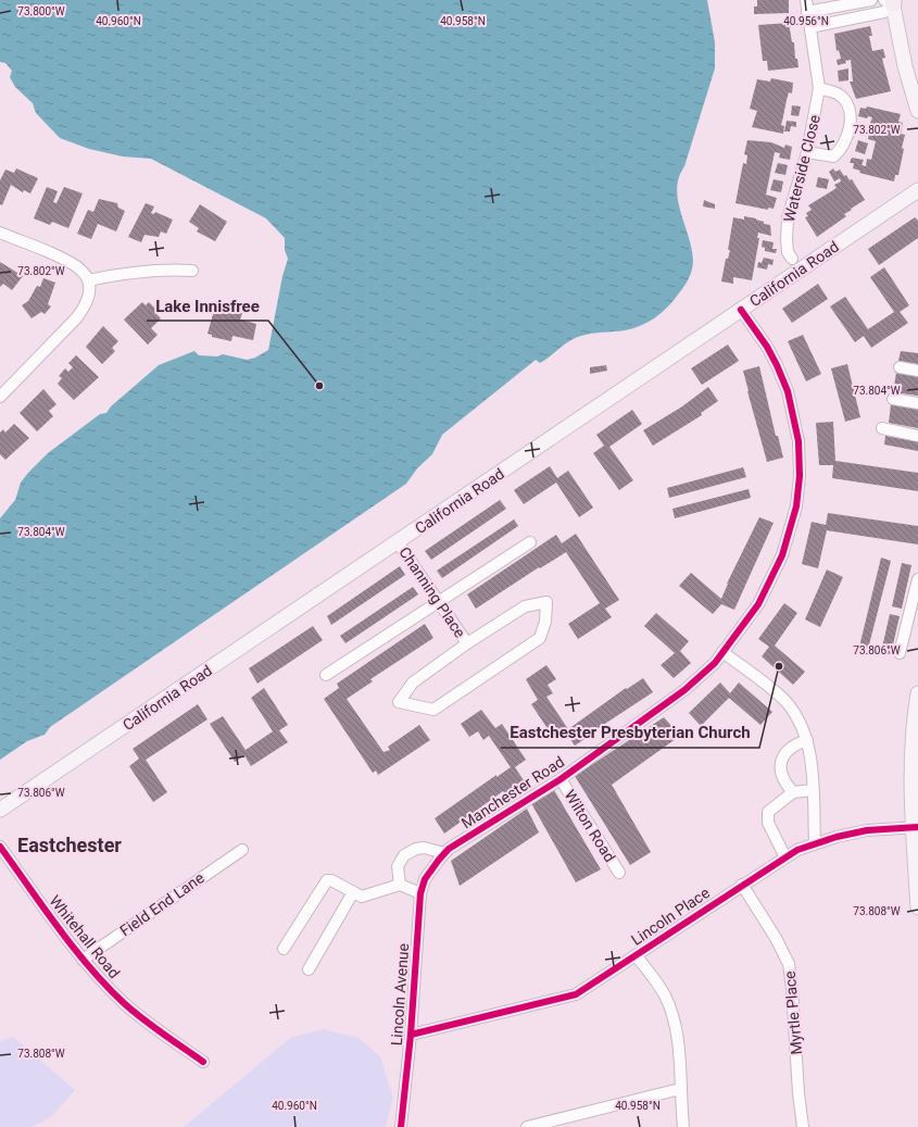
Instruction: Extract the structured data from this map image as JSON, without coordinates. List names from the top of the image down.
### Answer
{
  "streets": {
    "main road": ["California Road"],
    "street": [
      "Waterside Close",
      "Channing Place",
      "Manchester Road",
      "Wilton Road",
      "Field End Lane",
      "Lincoln Place",
      "Whitehall Road",
      "Lincoln Avenue",
      "Myrtle Place"
    ]
  },
  "crossings": [
    ["California Road", "Channing Place"],
    ["California Road", "Manchester Road"],
    ["Manchester Road", "Wilton Road"],
    ["Manchester Road", "Lincoln Avenue"],
    ["Field End Lane", "Whitehall Road"],
    ["Lincoln Place", "Lincoln Avenue"],
    ["Lincoln Place", "Myrtle Place"]
  ],
  "districts": ["Eastchester"],
  "places": ["Lake Innisfree", "Eastchester Presbyterian Church"],
  "coordinates": [
    "73.800°W",
    "40.960°N",
    "40.958°N",
    "40.956°N",
    "73.802°W",
    "73.804°W",
    "73.806°W",
    "73.808°W"
  ]
}
